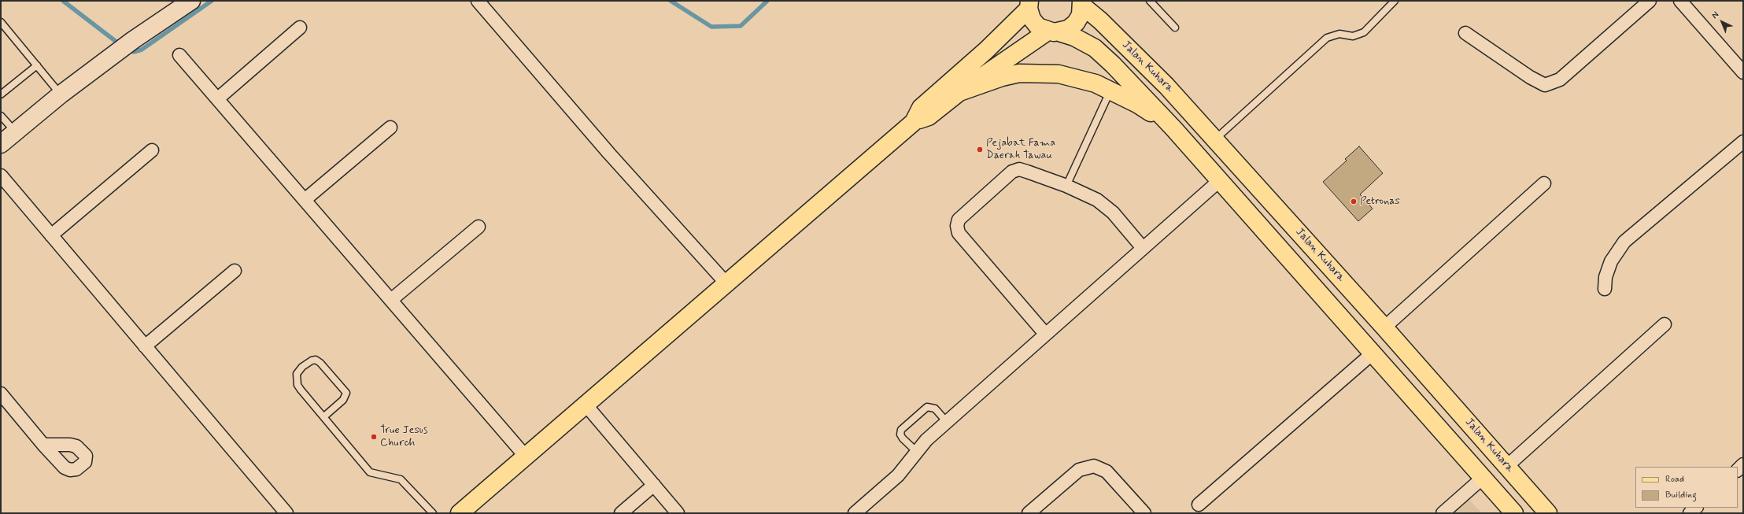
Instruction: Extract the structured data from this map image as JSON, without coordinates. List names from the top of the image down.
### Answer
{
  "streets": {
    "main road": ["Jalan Kuhara"]
  },
  "places": ["Pejabat Fama Daerah Tawau", "Petronas", "True Jesus Church"],
  "legend": ["Road", "Building"],
  "north": "top left"
}
